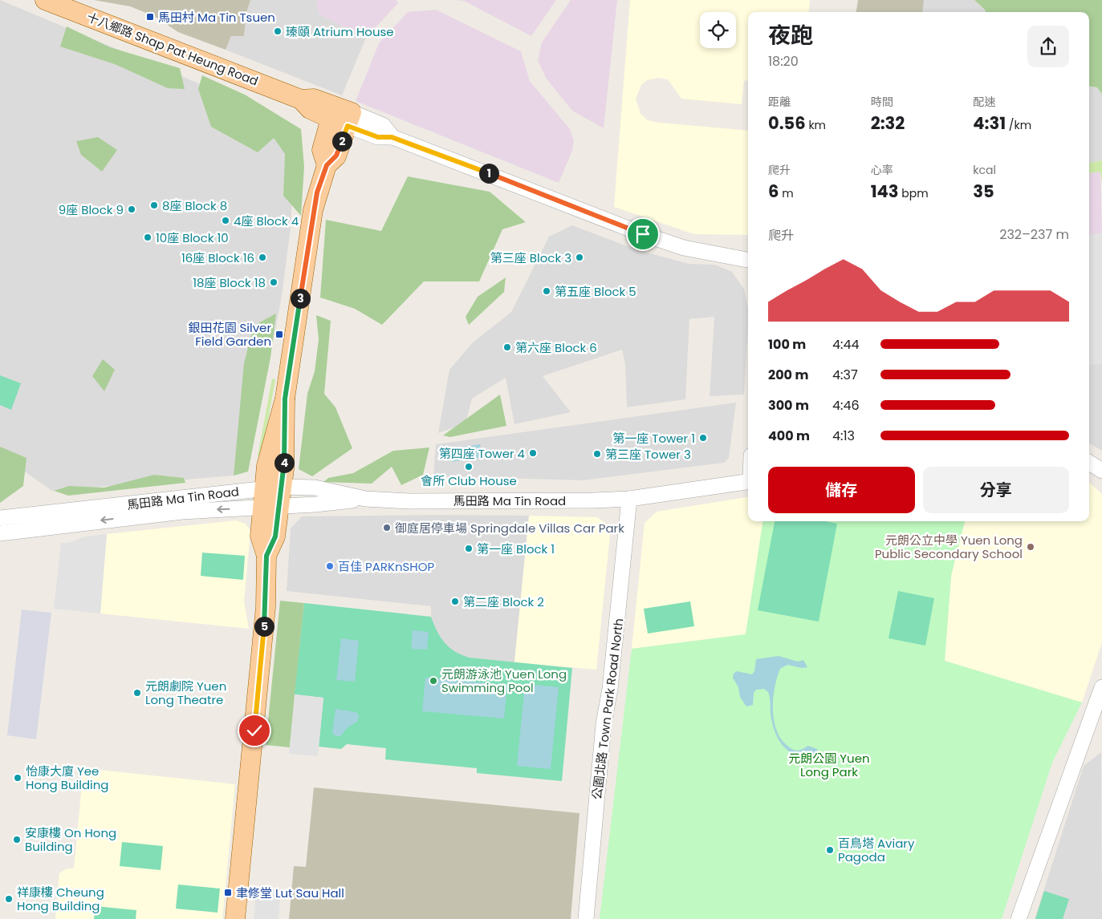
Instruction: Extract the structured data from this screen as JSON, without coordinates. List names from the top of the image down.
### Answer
{
  "streets": {
    "main road": ["十八鄉路 Shap Pat Heung Road"],
    "street": ["馬田路 Ma Tin Road", "公園北路 Town Park Road North"]
  },
  "crossings": [
    ["馬田路 Ma Tin Road", "公園北路 Town Park Road North"]
  ],
  "parks": ["元朗公園 Yuen Long Park"],
  "places": {
    "transit": ["馬田村 Ma Tin Tsuen", "銀田花園 Silver Field Garden", "聿修堂 Lut Sau Hall"],
    "other": [
      "瑧頤 Atrium House",
      "8座 Block 8",
      "9座 Block 9",
      "4座 Block 4",
      "10座 Block 10",
      "16座 Block 16",
      "第三座 Block 3",
      "18座 Block 18",
      "第五座 Block 5",
      "第六座 Block 6",
      "第一座 Tower 1",
      "第四座 Tower 4",
      "第三座 Tower 3",
      "會所 Club House",
      "御庭居停車場 Springdale Villas Car Park",
      "元朗公立中學 Yuen Long Public Secondary School",
      "第一座 Block 1",
      "百佳 PARKnSHOP",
      "第二座 Block 2",
      "元朗游泳池 Yuen Long Swimming Pool",
      "元朗劇院 Yuen Long Theatre",
      "怡康大廈 Yee Hong Building",
      "安康樓 On Hong Building",
      "百鳥塔 Aviary Pagoda",
      "祥康樓 Cheung Hong Building"
    ]
  },
  "page": {
    "heading": ["夜跑", "18:20"],
    "stats": [
      ["距離", "0.56 km"],
      ["時間", "2:32"],
      ["配速", "4:31 /km"],
      ["爬升", "6 m"],
      ["心率", "143 bpm"],
      ["kcal", "35"]
    ],
    "pins": [
      "2",
      "1",
      "3",
      "4",
      "5"
    ],
    "chart": ["爬升", "232–237 m"],
    "list": [
      {
        "name": "100 m",
        "note": "4:44"
      },
      {
        "name": "200 m",
        "note": "4:37"
      },
      {
        "name": "300 m",
        "note": "4:46"
      },
      {
        "name": "400 m",
        "note": "4:13"
      }
    ],
    "buttons": ["儲存", "分享"]
  }
}
